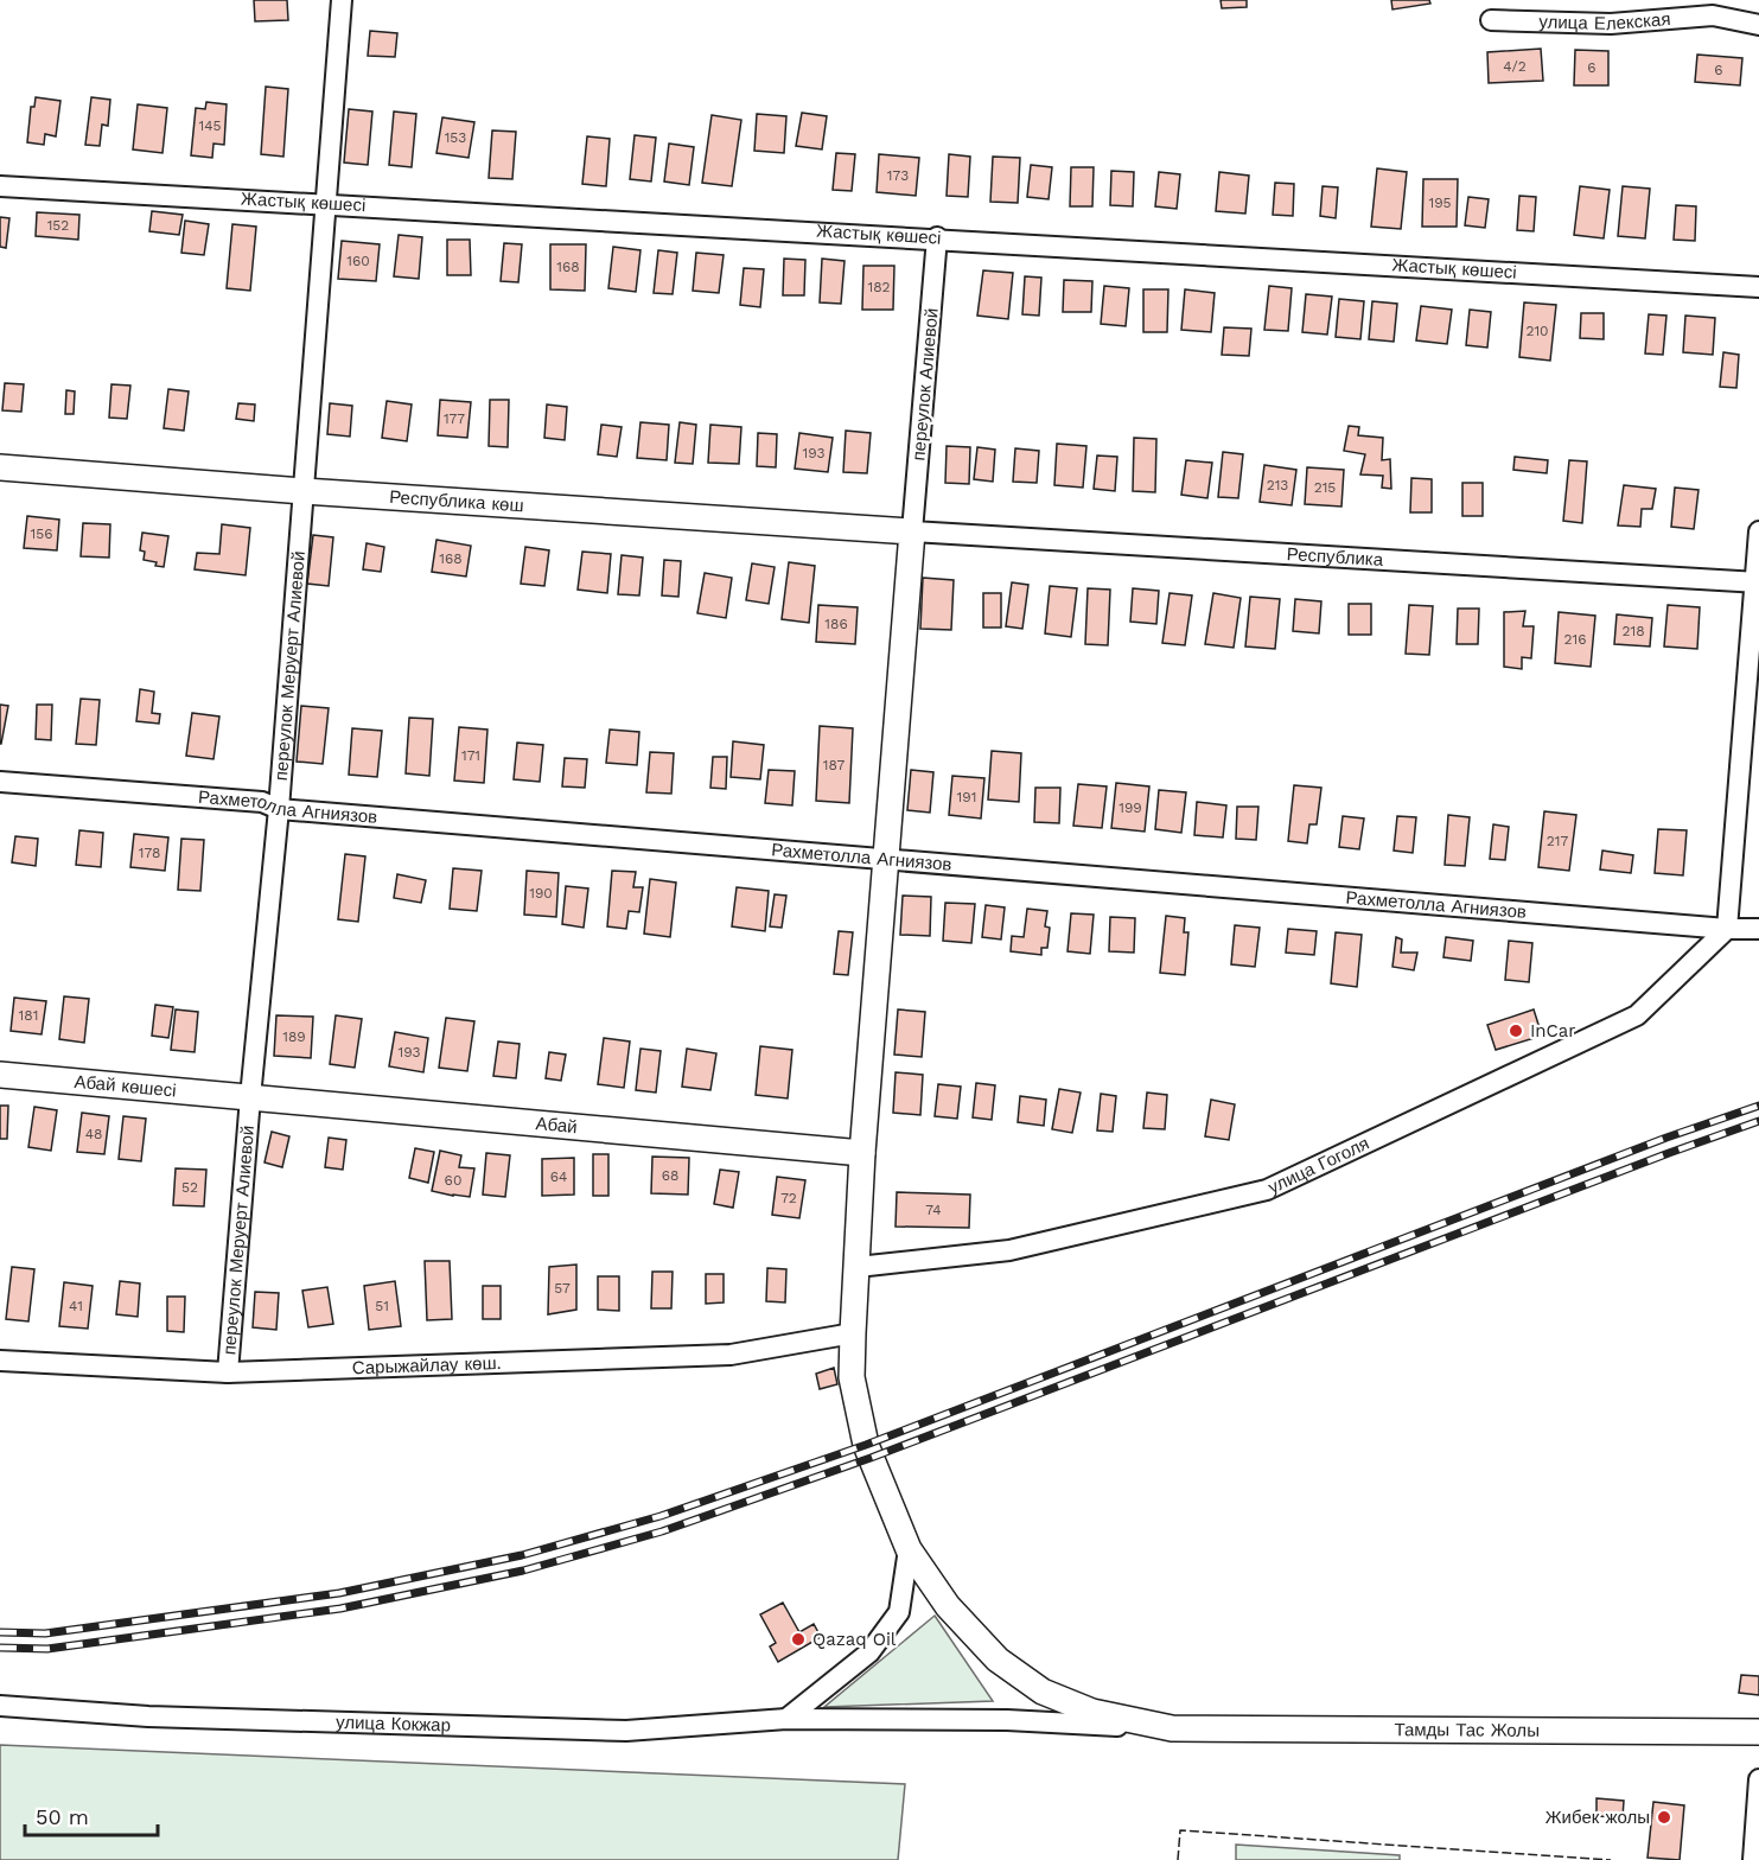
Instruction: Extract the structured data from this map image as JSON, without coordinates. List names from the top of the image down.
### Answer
{
  "streets": {
    "main road": [
      "Республика көш",
      "Абай көшесі",
      "Абай",
      "Тамды Тас Жолы"
    ],
    "street": [
      "улица Елекская",
      "Жастық көшесі",
      "переулок Алиевой",
      "Республика",
      "переулок Меруерт Алиевой",
      "Рахметолла Агниязов",
      "улица Гоголя",
      "Сарыжайлау көш.",
      "улица Кокжар"
    ]
  },
  "crossings": [
    ["Жастық көшесі", "переулок Алиевой"],
    ["Жастық көшесі", "переулок Меруерт Алиевой"],
    ["переулок Алиевой", "Республика көш"],
    ["переулок Алиевой", "Республика"],
    ["переулок Алиевой", "Тамды Тас Жолы"],
    ["Республика көш", "Республика"],
    ["Республика көш", "переулок Меруерт Алиевой"],
    ["Республика көш", "Тамды Тас Жолы"],
    ["Республика", "Тамды Тас Жолы"],
    ["переулок Меруерт Алиевой", "Рахметолла Агниязов"],
    ["переулок Меруерт Алиевой", "Абай көшесі"],
    ["переулок Меруерт Алиевой", "Абай"],
    ["переулок Меруерт Алиевой", "Сарыжайлау көш."],
    ["Рахметолла Агниязов", "улица Гоголя"],
    ["Рахметолла Агниязов", "Тамды Тас Жолы"],
    ["Абай көшесі", "Абай"],
    ["Абай", "Тамды Тас Жолы"],
    ["улица Гоголя", "Тамды Тас Жолы"],
    ["Сарыжайлау көш.", "Тамды Тас Жолы"],
    ["улица Кокжар", "Тамды Тас Жолы"]
  ],
  "places": ["InCar", "Qazaq Oil", "Жибек жолы"],
  "house_numbers": [
    "4/2",
    "6",
    "6",
    "145",
    "153",
    "173",
    "195",
    "152",
    "160",
    "168",
    "182",
    "210",
    "177",
    "193",
    "213",
    "215",
    "156",
    "168",
    "186",
    "218",
    "216",
    "171",
    "187",
    "191",
    "199",
    "217",
    "178",
    "190",
    "181",
    "189",
    "193",
    "48",
    "68",
    "64",
    "60",
    "52",
    "72",
    "74",
    "57",
    "41",
    "51"
  ],
  "scale_bar": "50 m"
}
